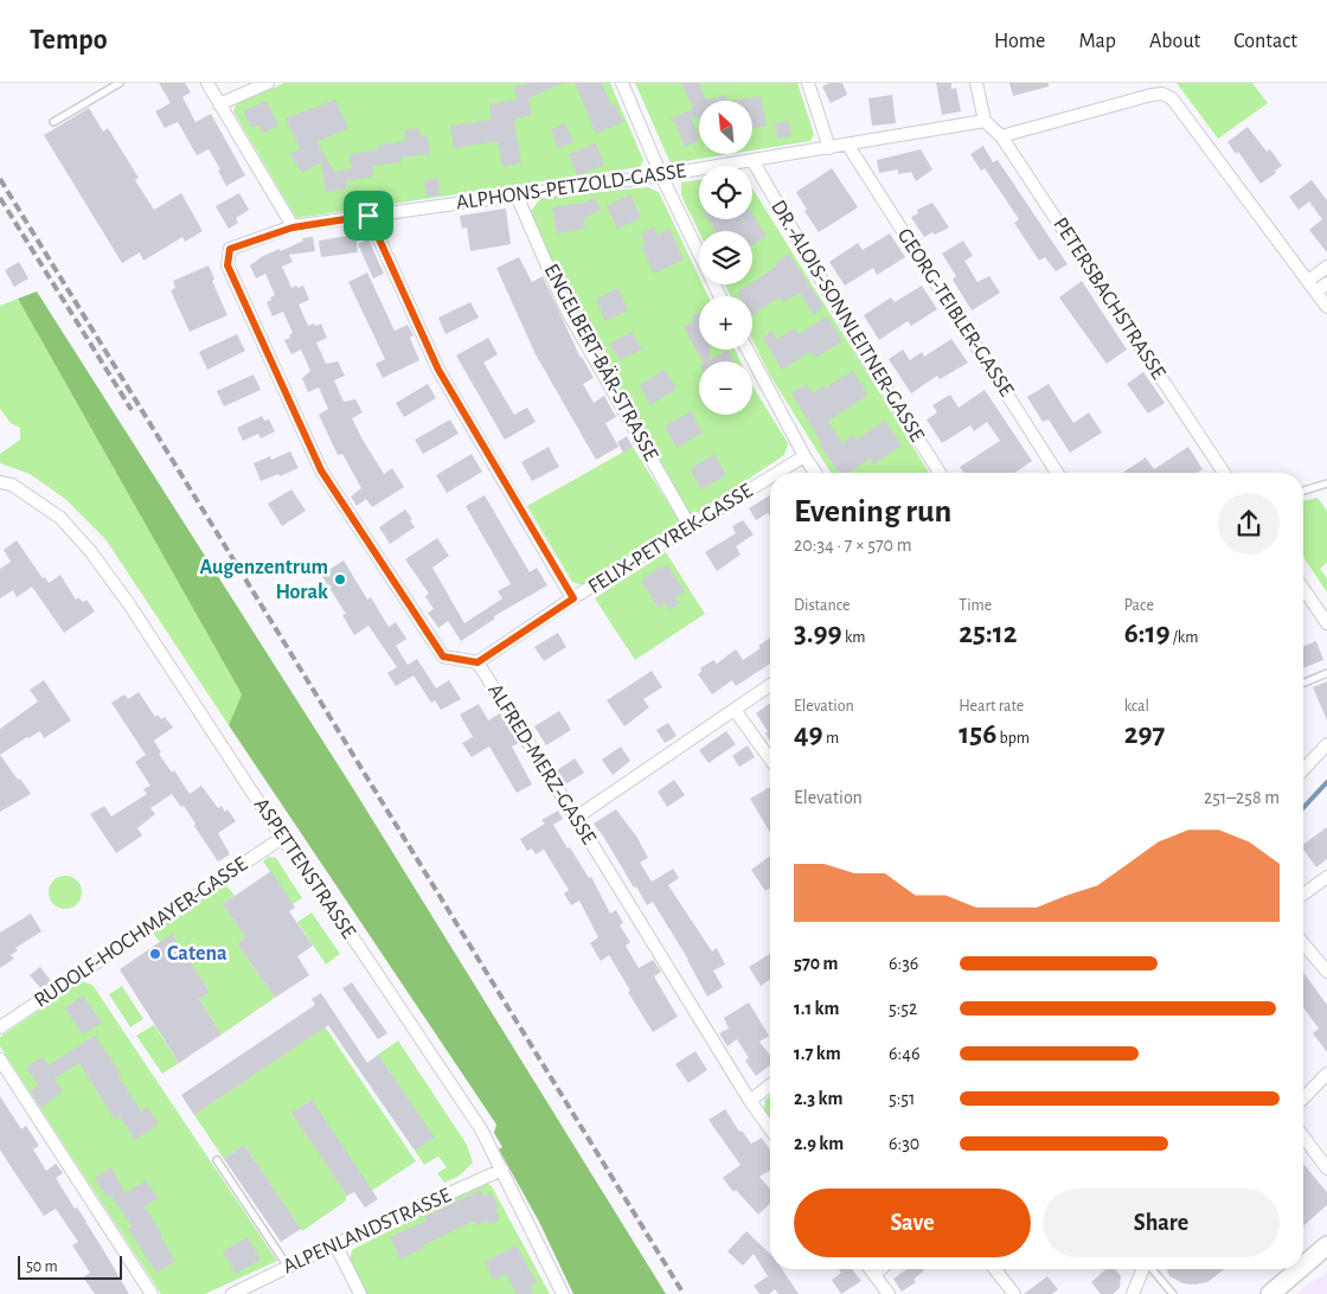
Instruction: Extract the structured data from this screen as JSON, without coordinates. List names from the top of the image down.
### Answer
{
  "streets": {
    "street": [
      "ALPHONS-PETZOLD-GASSE",
      "PETERSBACHSTRASSE",
      "GEORG-TEIBLER-GASSE",
      "DR.-ALOIS-SONNLEITNER-GASSE",
      "ENGELBERT-BÄR-STRASSE",
      "FELIX-PETYREK-GASSE",
      "ALFRED-MERZ-GASSE",
      "ASPETTENSTRASSE",
      "RUDOLF-HOCHMAYER-GASSE",
      "ALPENLANDSTRASSE"
    ]
  },
  "crossings": [
    ["ALPHONS-PETZOLD-GASSE", "PETERSBACHSTRASSE"],
    ["ALPHONS-PETZOLD-GASSE", "GEORG-TEIBLER-GASSE"],
    ["ALPHONS-PETZOLD-GASSE", "DR.-ALOIS-SONNLEITNER-GASSE"],
    ["ALPHONS-PETZOLD-GASSE", "ENGELBERT-BÄR-STRASSE"],
    ["ALPHONS-PETZOLD-GASSE", "ALFRED-MERZ-GASSE"],
    ["ENGELBERT-BÄR-STRASSE", "FELIX-PETYREK-GASSE"],
    ["FELIX-PETYREK-GASSE", "ALFRED-MERZ-GASSE"],
    ["ASPETTENSTRASSE", "RUDOLF-HOCHMAYER-GASSE"],
    ["ASPETTENSTRASSE", "ALPENLANDSTRASSE"]
  ],
  "places": ["Augenzentrum Horak", "Catena"],
  "scale_bar": "50 m",
  "north": "top left",
  "page": {
    "header": "Tempo",
    "nav": [
      "Home",
      "Map",
      "About",
      "Contact"
    ],
    "map_buttons": ["+", "−"],
    "heading": ["Evening run", "20:34 · 7 × 570 m"],
    "stats": [
      ["Distance", "3.99 km"],
      ["Time", "25:12"],
      ["Pace", "6:19 /km"],
      ["Elevation", "49 m"],
      ["Heart rate", "156 bpm"],
      ["kcal", "297"]
    ],
    "chart": ["Elevation", "251–258 m"],
    "list": [
      {
        "name": "570 m",
        "note": "6:36"
      },
      {
        "name": "1.1 km",
        "note": "5:52"
      },
      {
        "name": "1.7 km",
        "note": "6:46"
      },
      {
        "name": "2.3 km",
        "note": "5:51"
      },
      {
        "name": "2.9 km",
        "note": "6:30"
      }
    ],
    "buttons": ["Save", "Share"],
    "scale": "50 m"
  }
}
